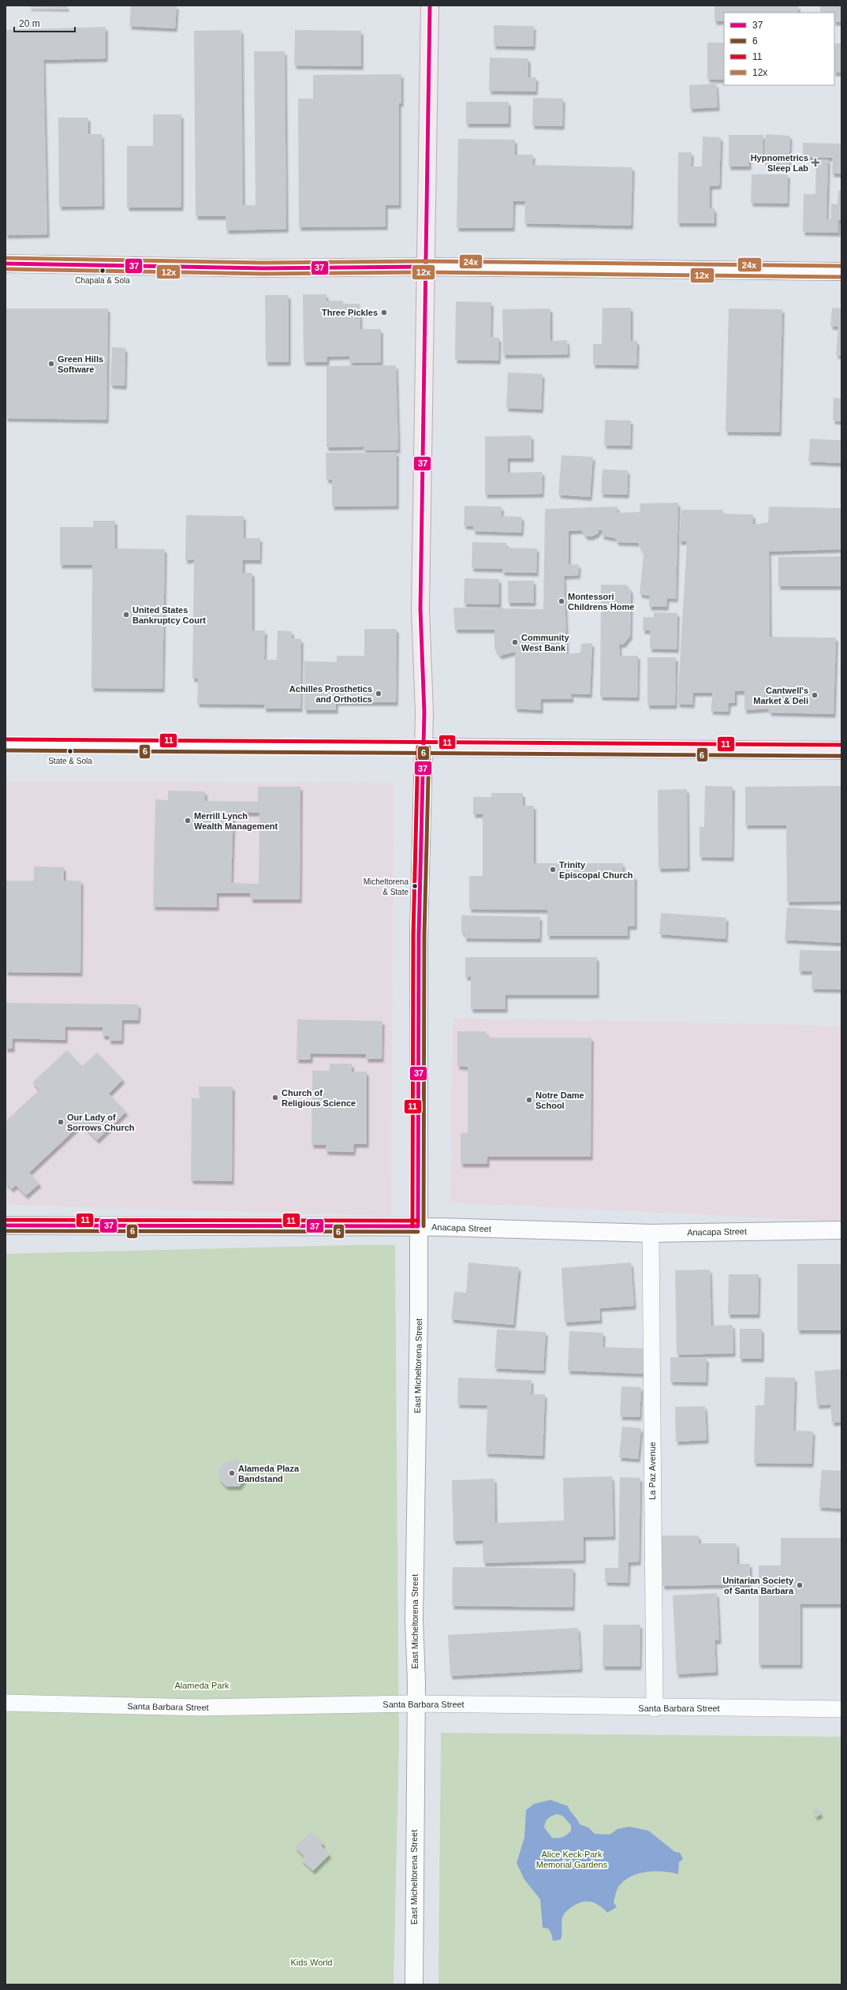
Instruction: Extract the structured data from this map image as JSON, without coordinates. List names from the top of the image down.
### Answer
{
  "streets": {
    "street": [
      "Anacapa Street",
      "East Micheltorena Street",
      "La Paz Avenue",
      "Santa Barbara Street"
    ]
  },
  "crossings": [
    ["Anacapa Street", "East Micheltorena Street"],
    ["Anacapa Street", "La Paz Avenue"],
    ["East Micheltorena Street", "Santa Barbara Street"],
    ["La Paz Avenue", "Santa Barbara Street"]
  ],
  "parks": ["Alameda Park", "Alice Keck Park Memorial Gardens", "Kids World"],
  "places": {
    "health": ["Hypnometrics Sleep Lab"],
    "other": [
      "Chapala & Sola",
      "Three Pickles",
      "Green Hills Software",
      "Montessori Childrens Home",
      "United States Bankruptcy Court",
      "Community West Bank",
      "Achilles Prosthetics and Orthotics",
      "Cantwell's Market & Deli",
      "State & Sola",
      "Merrill Lynch Wealth Management",
      "Trinity Episcopal Church",
      "Micheltorena & State",
      "Church of Religious Science",
      "Notre Dame School",
      "Our Lady of Sorrows Church",
      "Alameda Plaza Bandstand",
      "Unitarian Society of Santa Barbara"
    ]
  },
  "lines": [
    "transit line 37",
    "transit line 24x",
    "transit line 12x",
    "transit line 11",
    "transit line 6"
  ],
  "legend": [
    "37",
    "6",
    "11",
    "12x"
  ],
  "scale_bar": "20 m"
}
